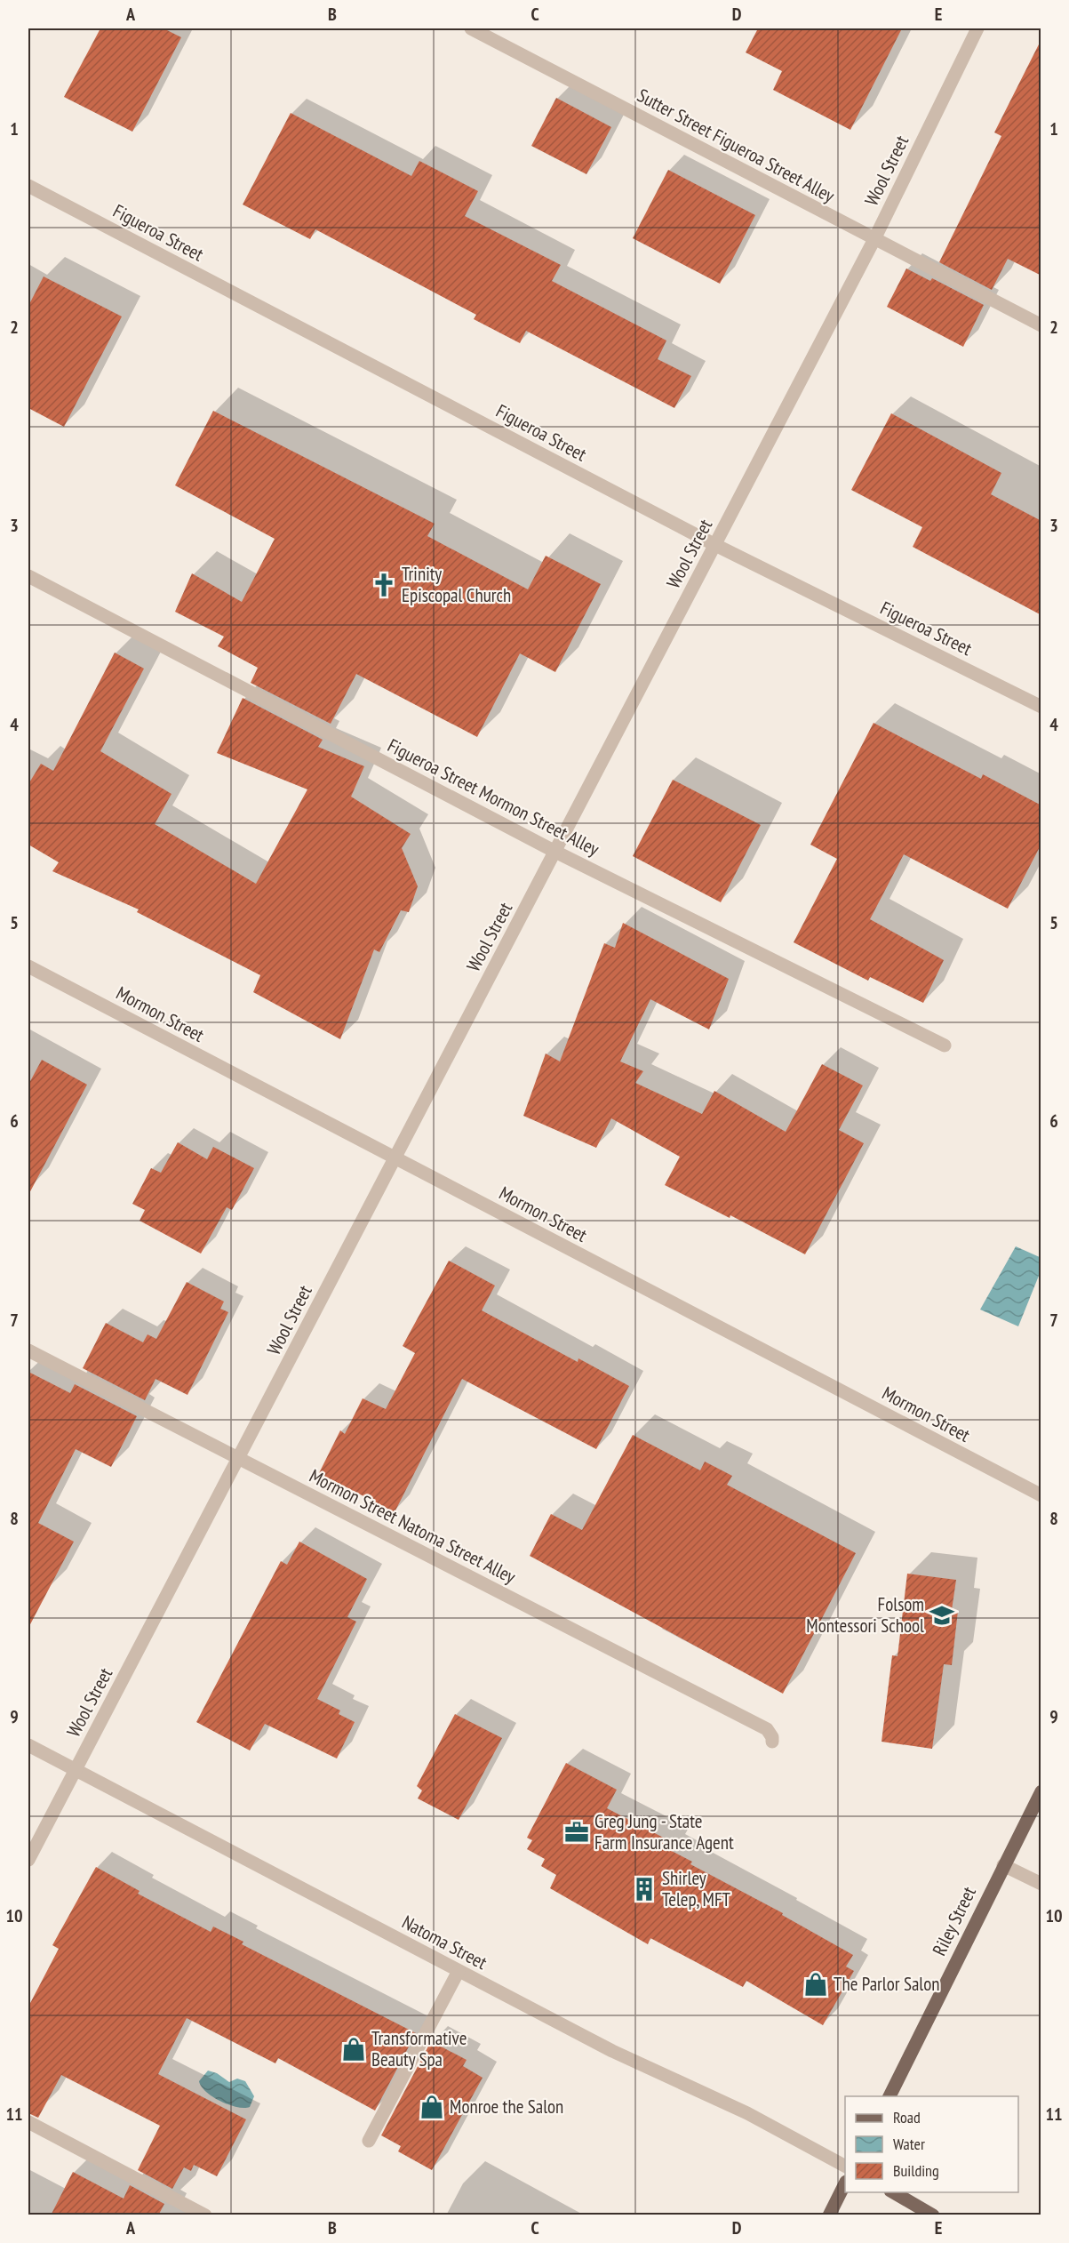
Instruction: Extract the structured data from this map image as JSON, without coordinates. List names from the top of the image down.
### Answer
{
  "streets": {
    "main road": ["Riley Street"],
    "street": [
      "Sutter Street Figueroa Street Alley",
      "Wool Street",
      "Figueroa Street",
      "Figueroa Street Mormon Street Alley",
      "Mormon Street",
      "Mormon Street Natoma Street Alley",
      "Natoma Street"
    ]
  },
  "crossings": [
    ["Sutter Street Figueroa Street Alley", "Wool Street"],
    ["Wool Street", "Figueroa Street"],
    ["Wool Street", "Figueroa Street Mormon Street Alley"],
    ["Wool Street", "Mormon Street"],
    ["Wool Street", "Mormon Street Natoma Street Alley"],
    ["Wool Street", "Natoma Street"]
  ],
  "places": {
    "church": ["Trinity Episcopal Church"],
    "school or university": ["Folsom Montessori School"],
    "office": ["Greg Jung - State Farm Insurance Agent"],
    "building": ["Shirley Telep, MFT"],
    "shop": ["The Parlor Salon", "Transformative Beauty Spa", "Monroe the Salon"]
  },
  "legend": ["Road", "Water", "Building"],
  "grid": {
    "columns": [
      "A",
      "B",
      "C",
      "D",
      "E"
    ],
    "rows": [
      "1",
      "2",
      "3",
      "4",
      "5",
      "6",
      "7",
      "8",
      "9",
      "10",
      "11"
    ]
  }
}
